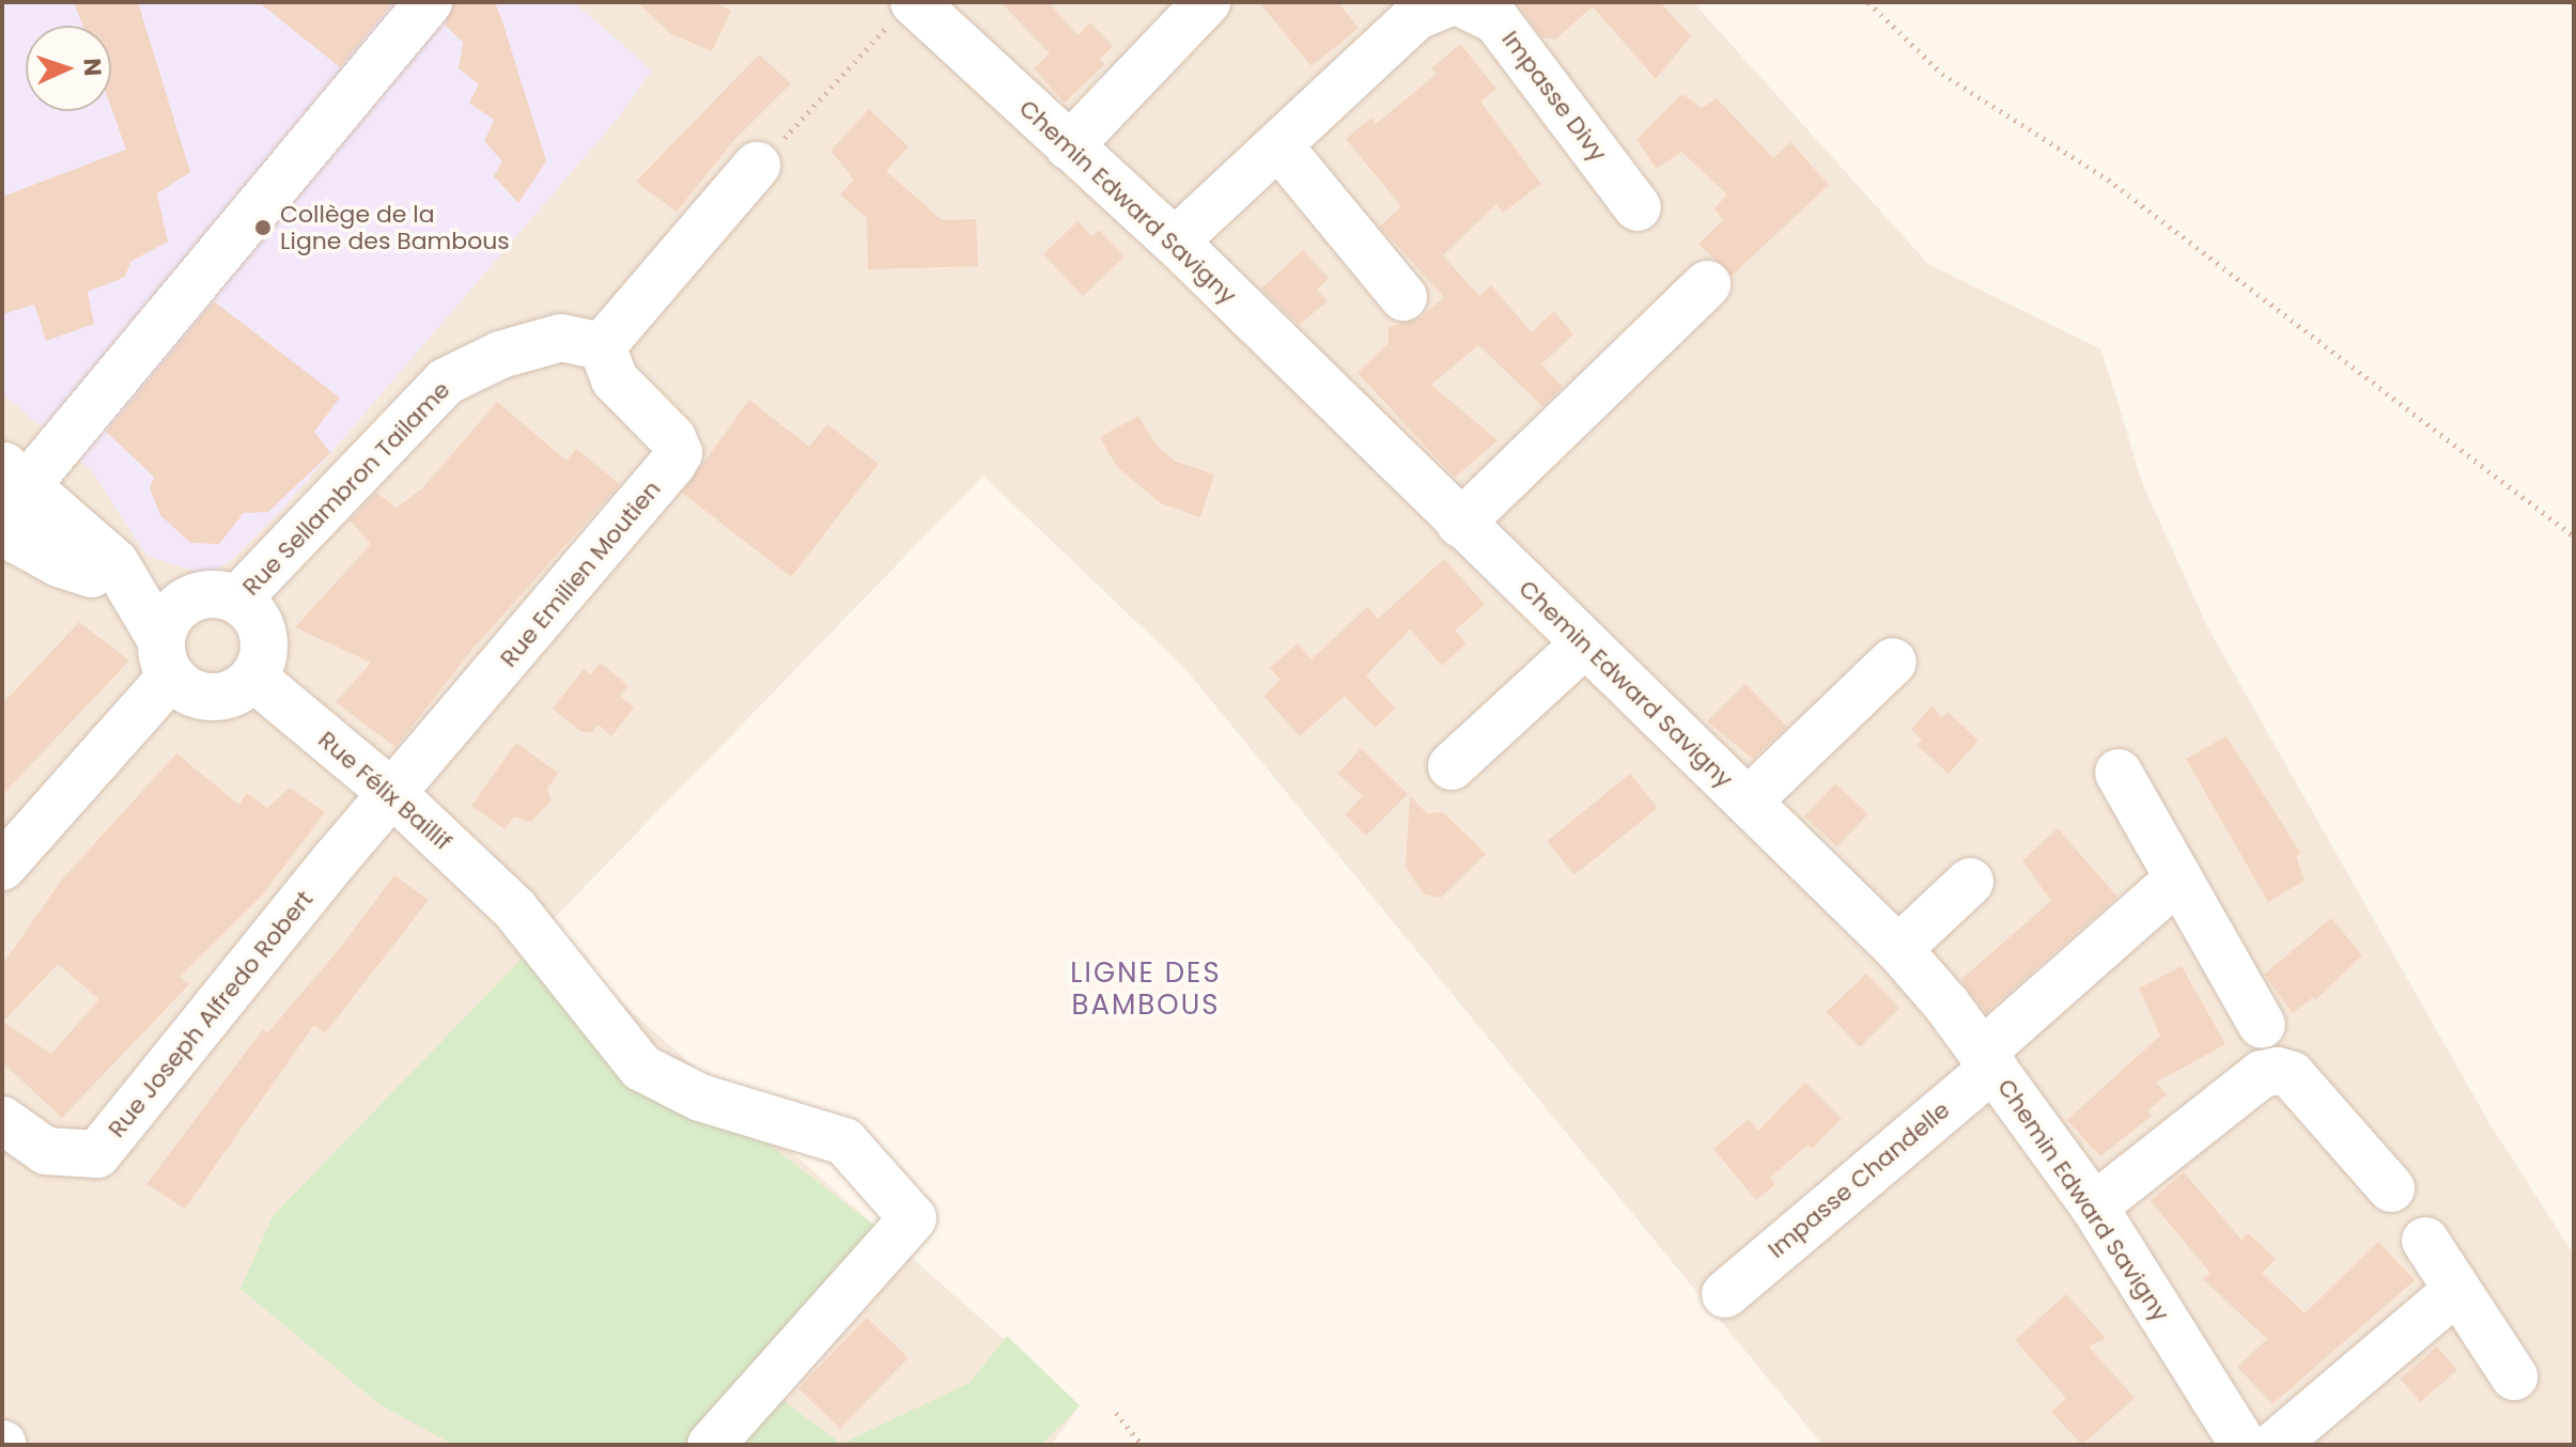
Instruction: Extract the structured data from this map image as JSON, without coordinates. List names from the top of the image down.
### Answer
{
  "streets": {
    "street": [
      "Impasse Divy",
      "Chemin Edward Savigny",
      "Rue Sellambron Tailame",
      "Rue Emilien Moutien",
      "Rue Félix Baillif",
      "Rue Joseph Alfredo Robert",
      "Impasse Chandelle"
    ]
  },
  "crossings": [
    ["Chemin Edward Savigny", "Impasse Chandelle"],
    ["Rue Sellambron Tailame", "Rue Emilien Moutien"],
    ["Rue Sellambron Tailame", "Rue Félix Baillif"],
    ["Rue Emilien Moutien", "Rue Félix Baillif"],
    ["Rue Emilien Moutien", "Rue Joseph Alfredo Robert"],
    ["Rue Félix Baillif", "Rue Joseph Alfredo Robert"]
  ],
  "districts": ["LIGNE DES BAMBOUS"],
  "places": ["Collège de la Ligne des Bambous"],
  "north": "right"
}
